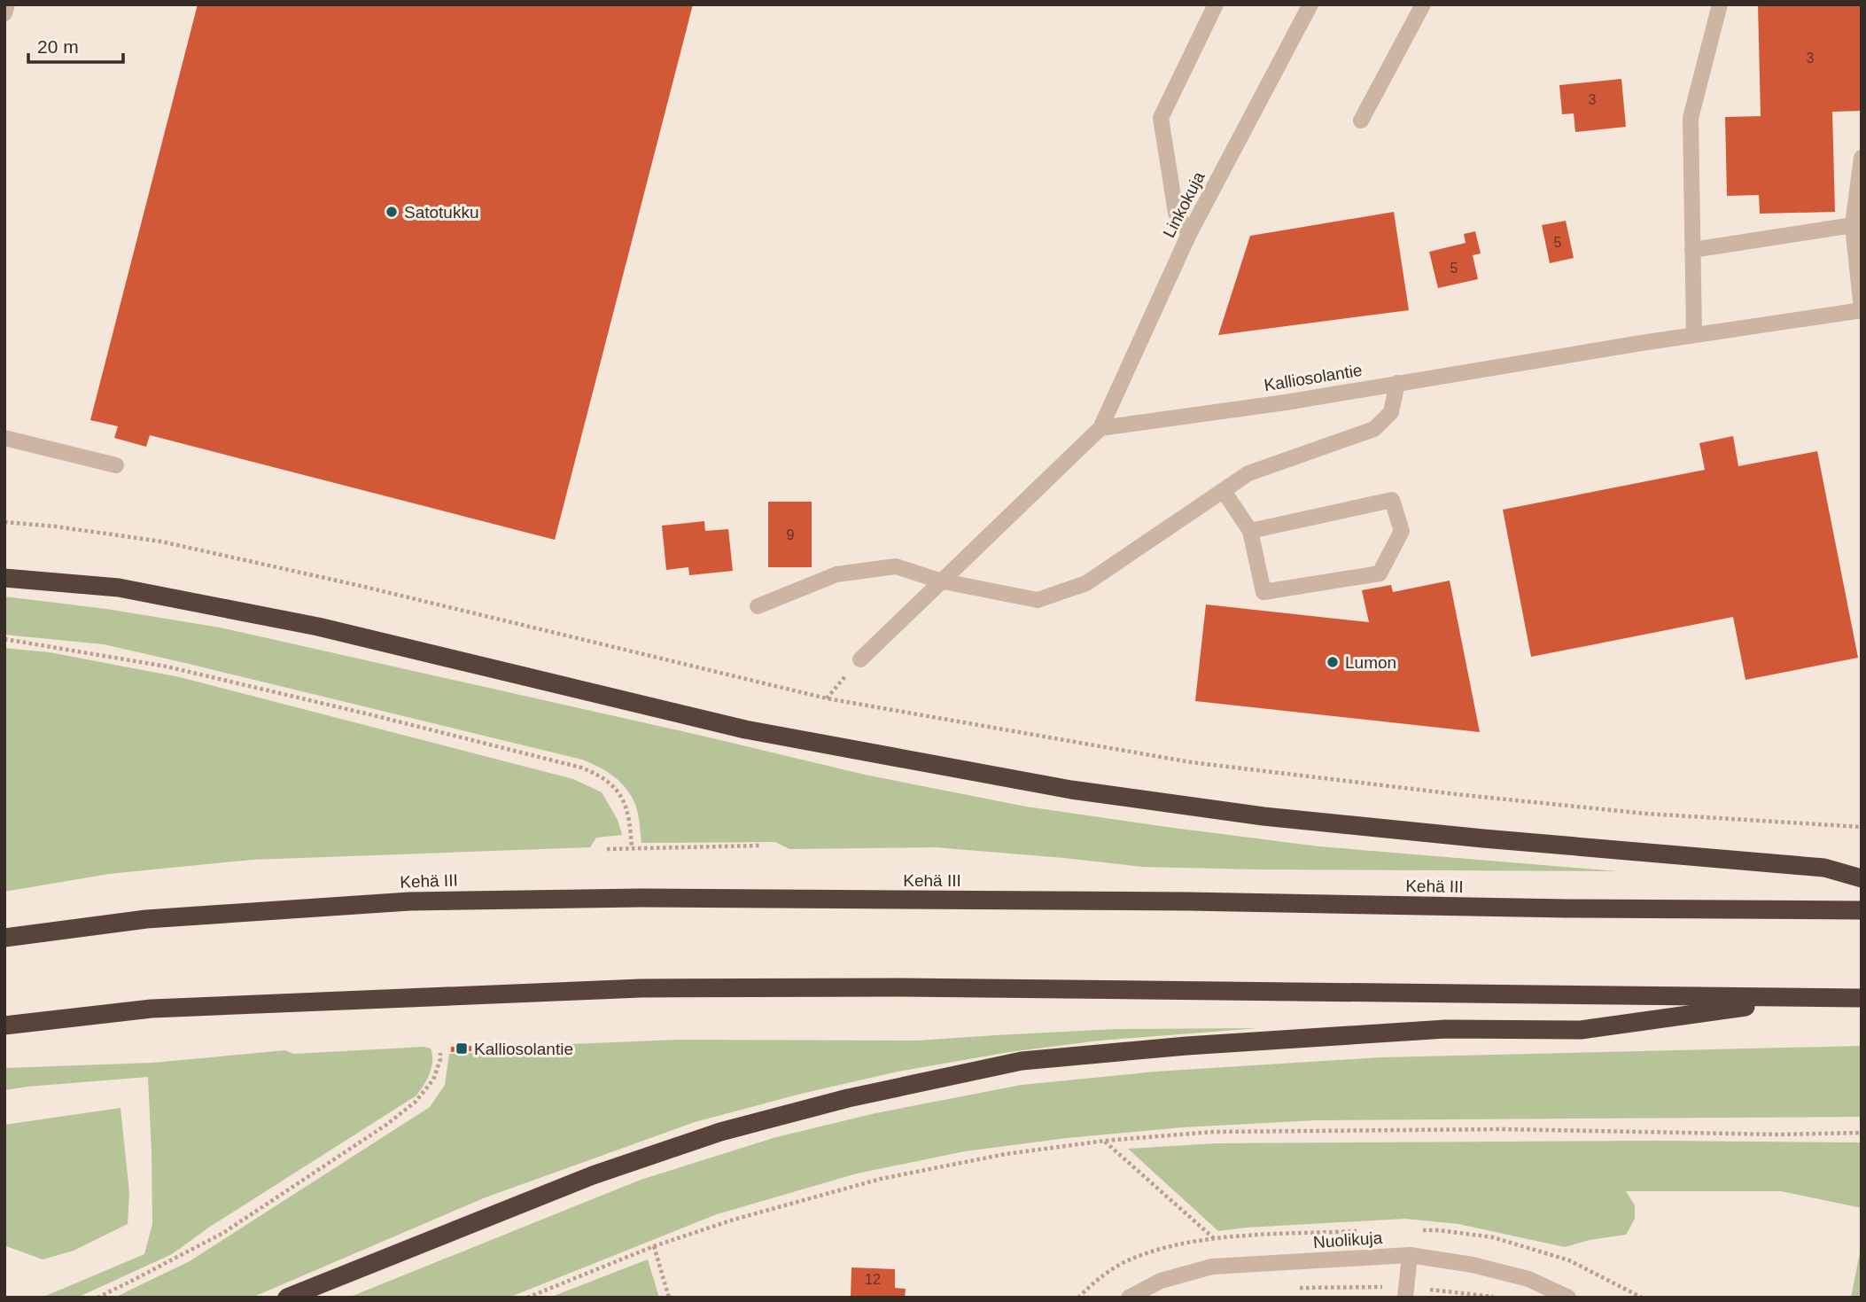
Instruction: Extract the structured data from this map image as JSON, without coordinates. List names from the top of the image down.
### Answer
{
  "streets": {
    "highway": ["Kehä III"],
    "street": ["Linkokuja", "Kalliosolantie", "Nuolikuja"]
  },
  "crossings": [
    ["Linkokuja", "Kalliosolantie"]
  ],
  "places": {
    "other": ["Satotukku", "Lumon"],
    "transit": ["Kalliosolantie"]
  },
  "house_numbers": [
    "3",
    "3",
    "5",
    "5",
    "9",
    "12"
  ],
  "scale_bar": "20 m"
}
